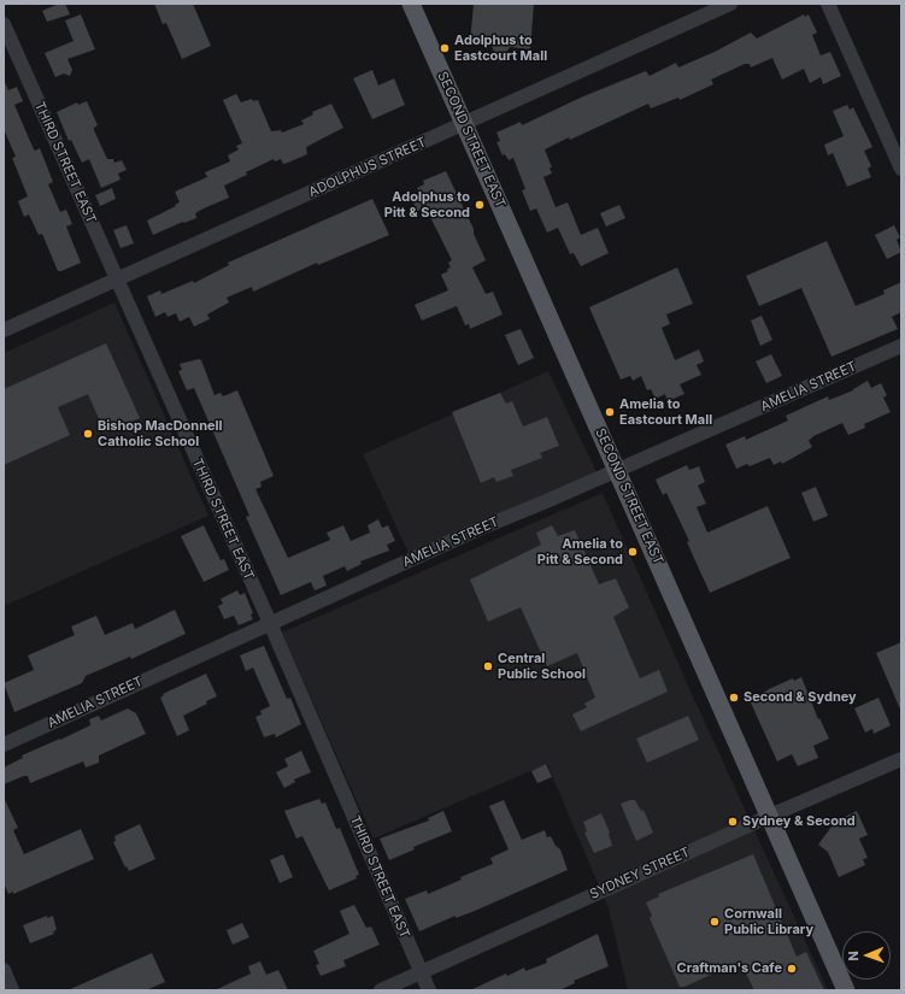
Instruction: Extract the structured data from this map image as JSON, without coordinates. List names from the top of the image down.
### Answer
{
  "streets": {
    "main road": ["SECOND STREET EAST"],
    "street": [
      "THIRD STREET EAST",
      "ADOLPHUS STREET",
      "AMELIA STREET",
      "SYDNEY STREET"
    ]
  },
  "crossings": [
    ["SECOND STREET EAST", "ADOLPHUS STREET"],
    ["SECOND STREET EAST", "AMELIA STREET"],
    ["SECOND STREET EAST", "SYDNEY STREET"],
    ["THIRD STREET EAST", "ADOLPHUS STREET"],
    ["THIRD STREET EAST", "AMELIA STREET"],
    ["THIRD STREET EAST", "SYDNEY STREET"]
  ],
  "places": [
    "Adolphus to Eastcourt Mall",
    "Adolphus to Pitt & Second",
    "Amelia to Eastcourt Mall",
    "Bishop MacDonnell Catholic School",
    "Amelia to Pitt & Second",
    "Central Public School",
    "Second & Sydney",
    "Sydney & Second",
    "Cornwall Public Library",
    "Craftman's Cafe"
  ],
  "north": "left"
}
